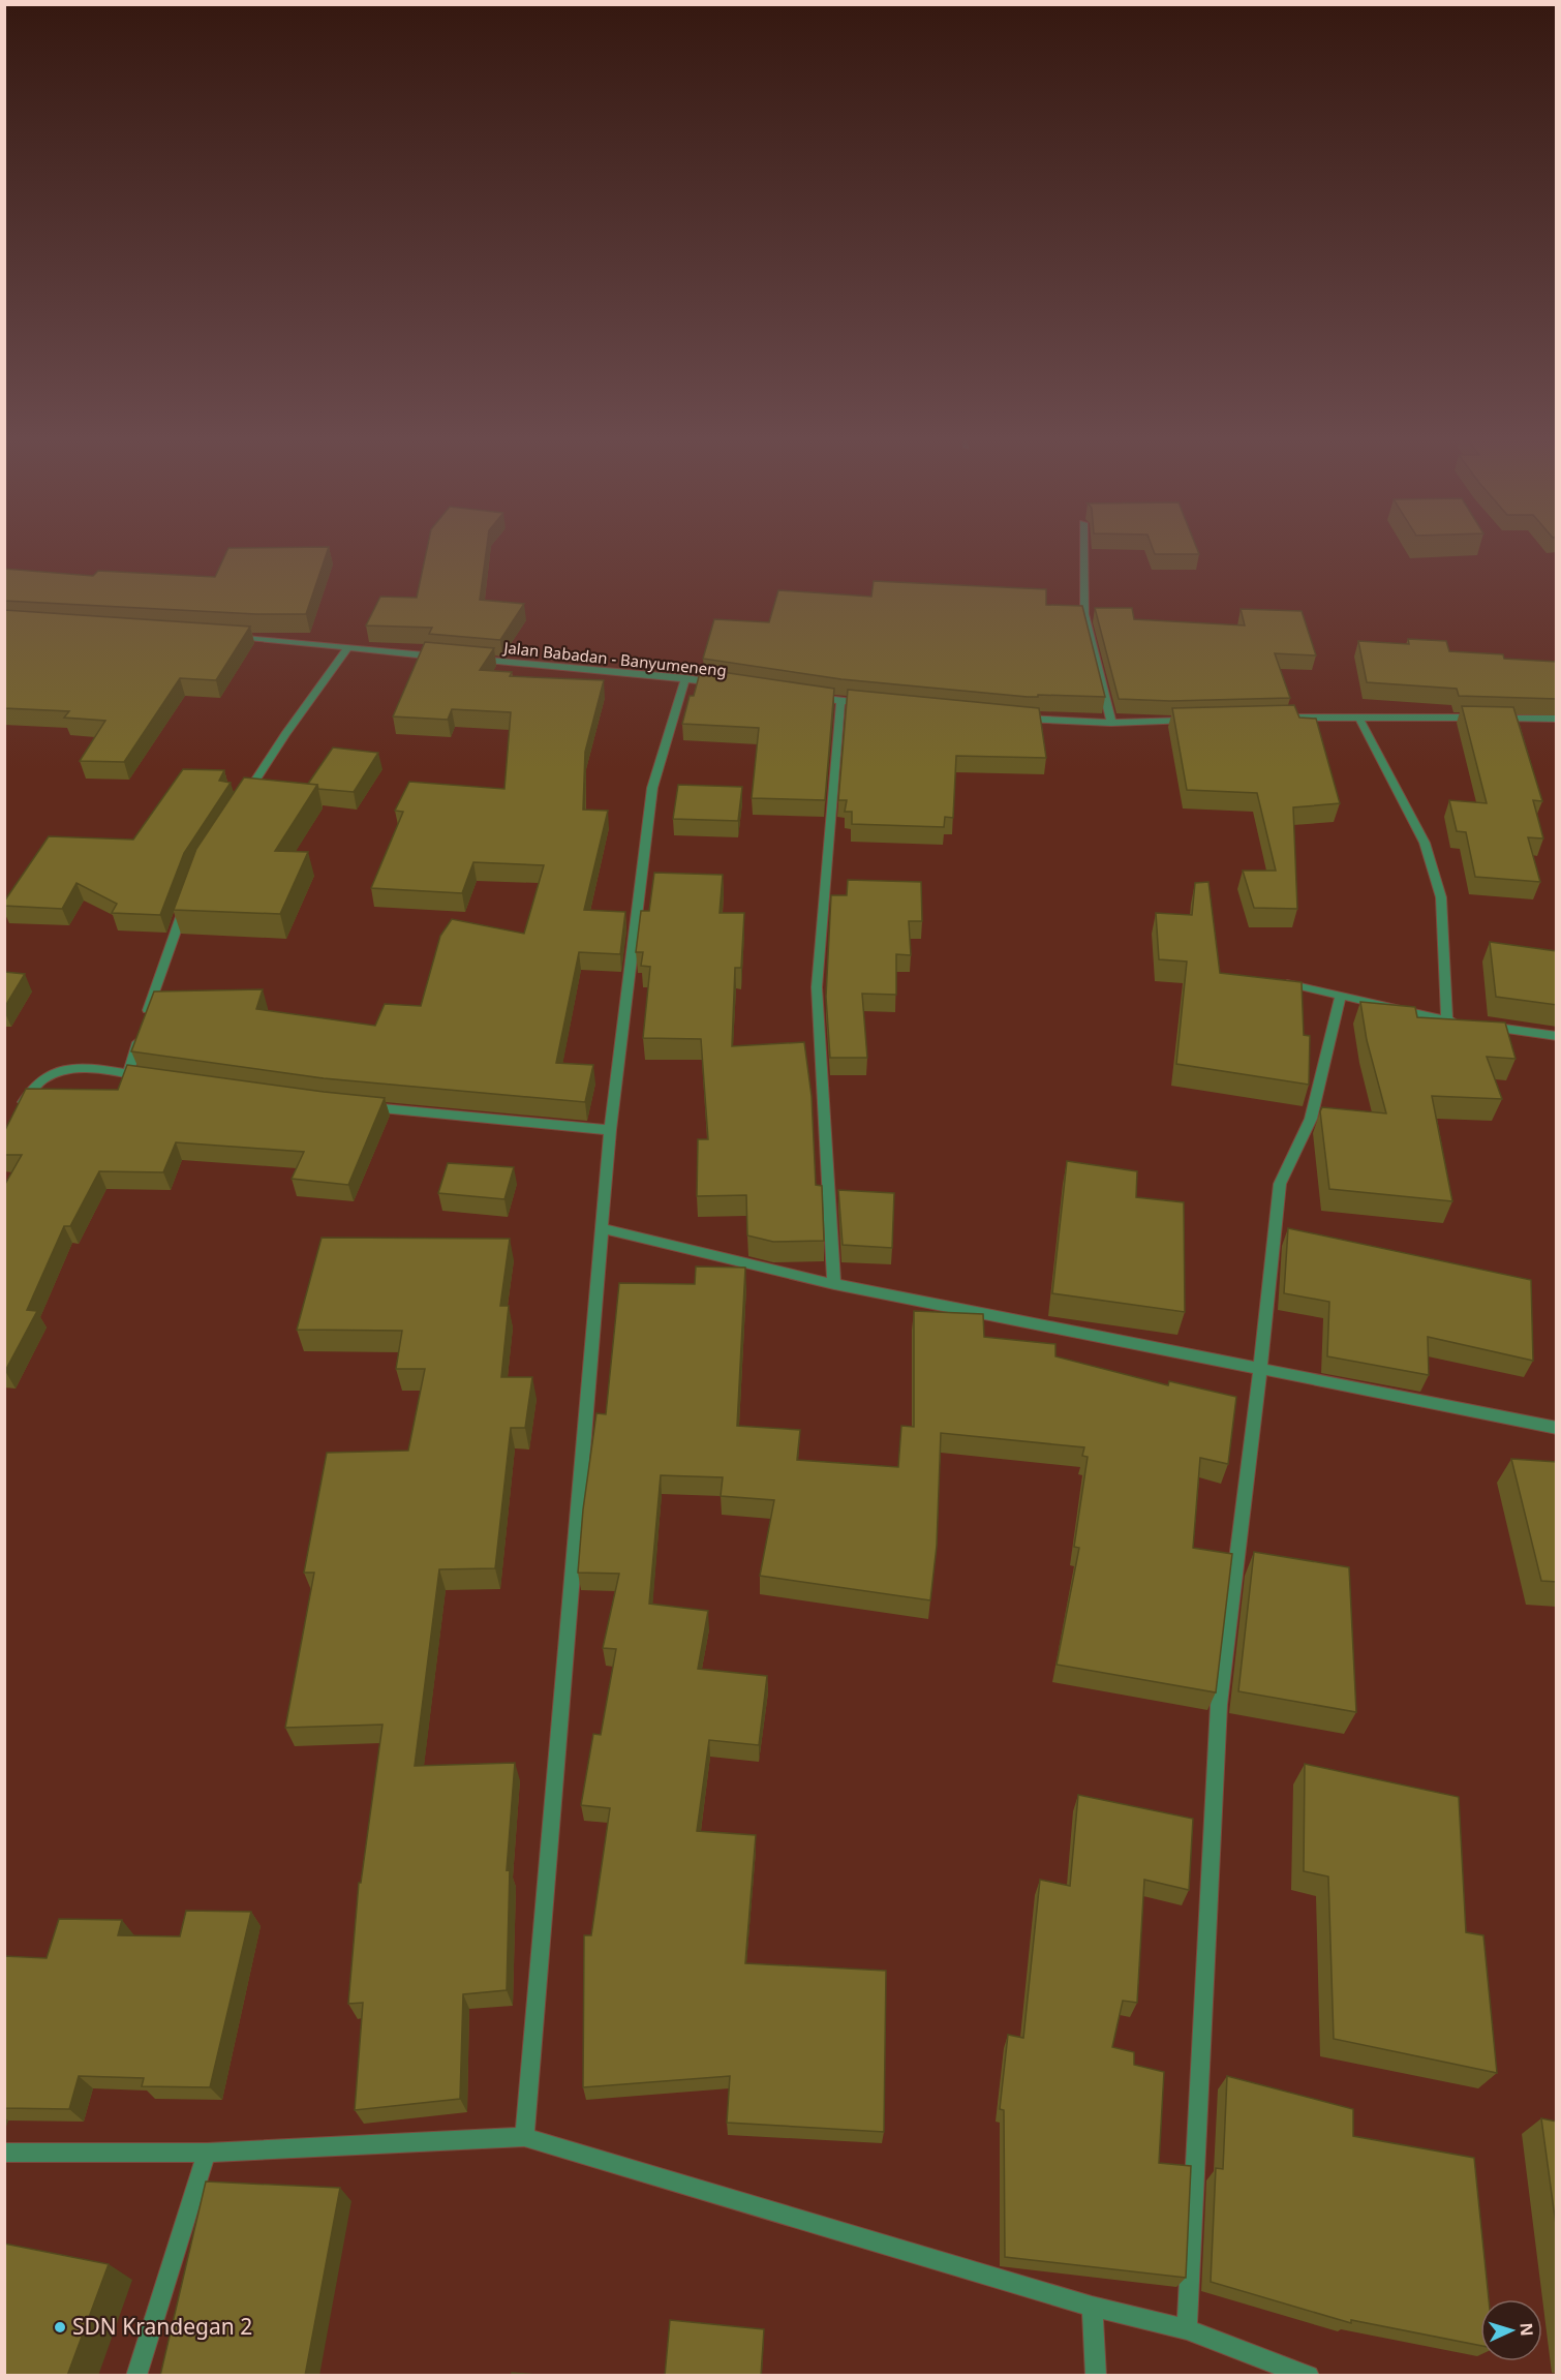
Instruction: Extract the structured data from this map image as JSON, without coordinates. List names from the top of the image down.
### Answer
{
  "streets": {
    "street": ["Jalan Babadan - Banyumeneng"]
  },
  "places": ["SDN Krandegan 2"],
  "north": "right"
}
